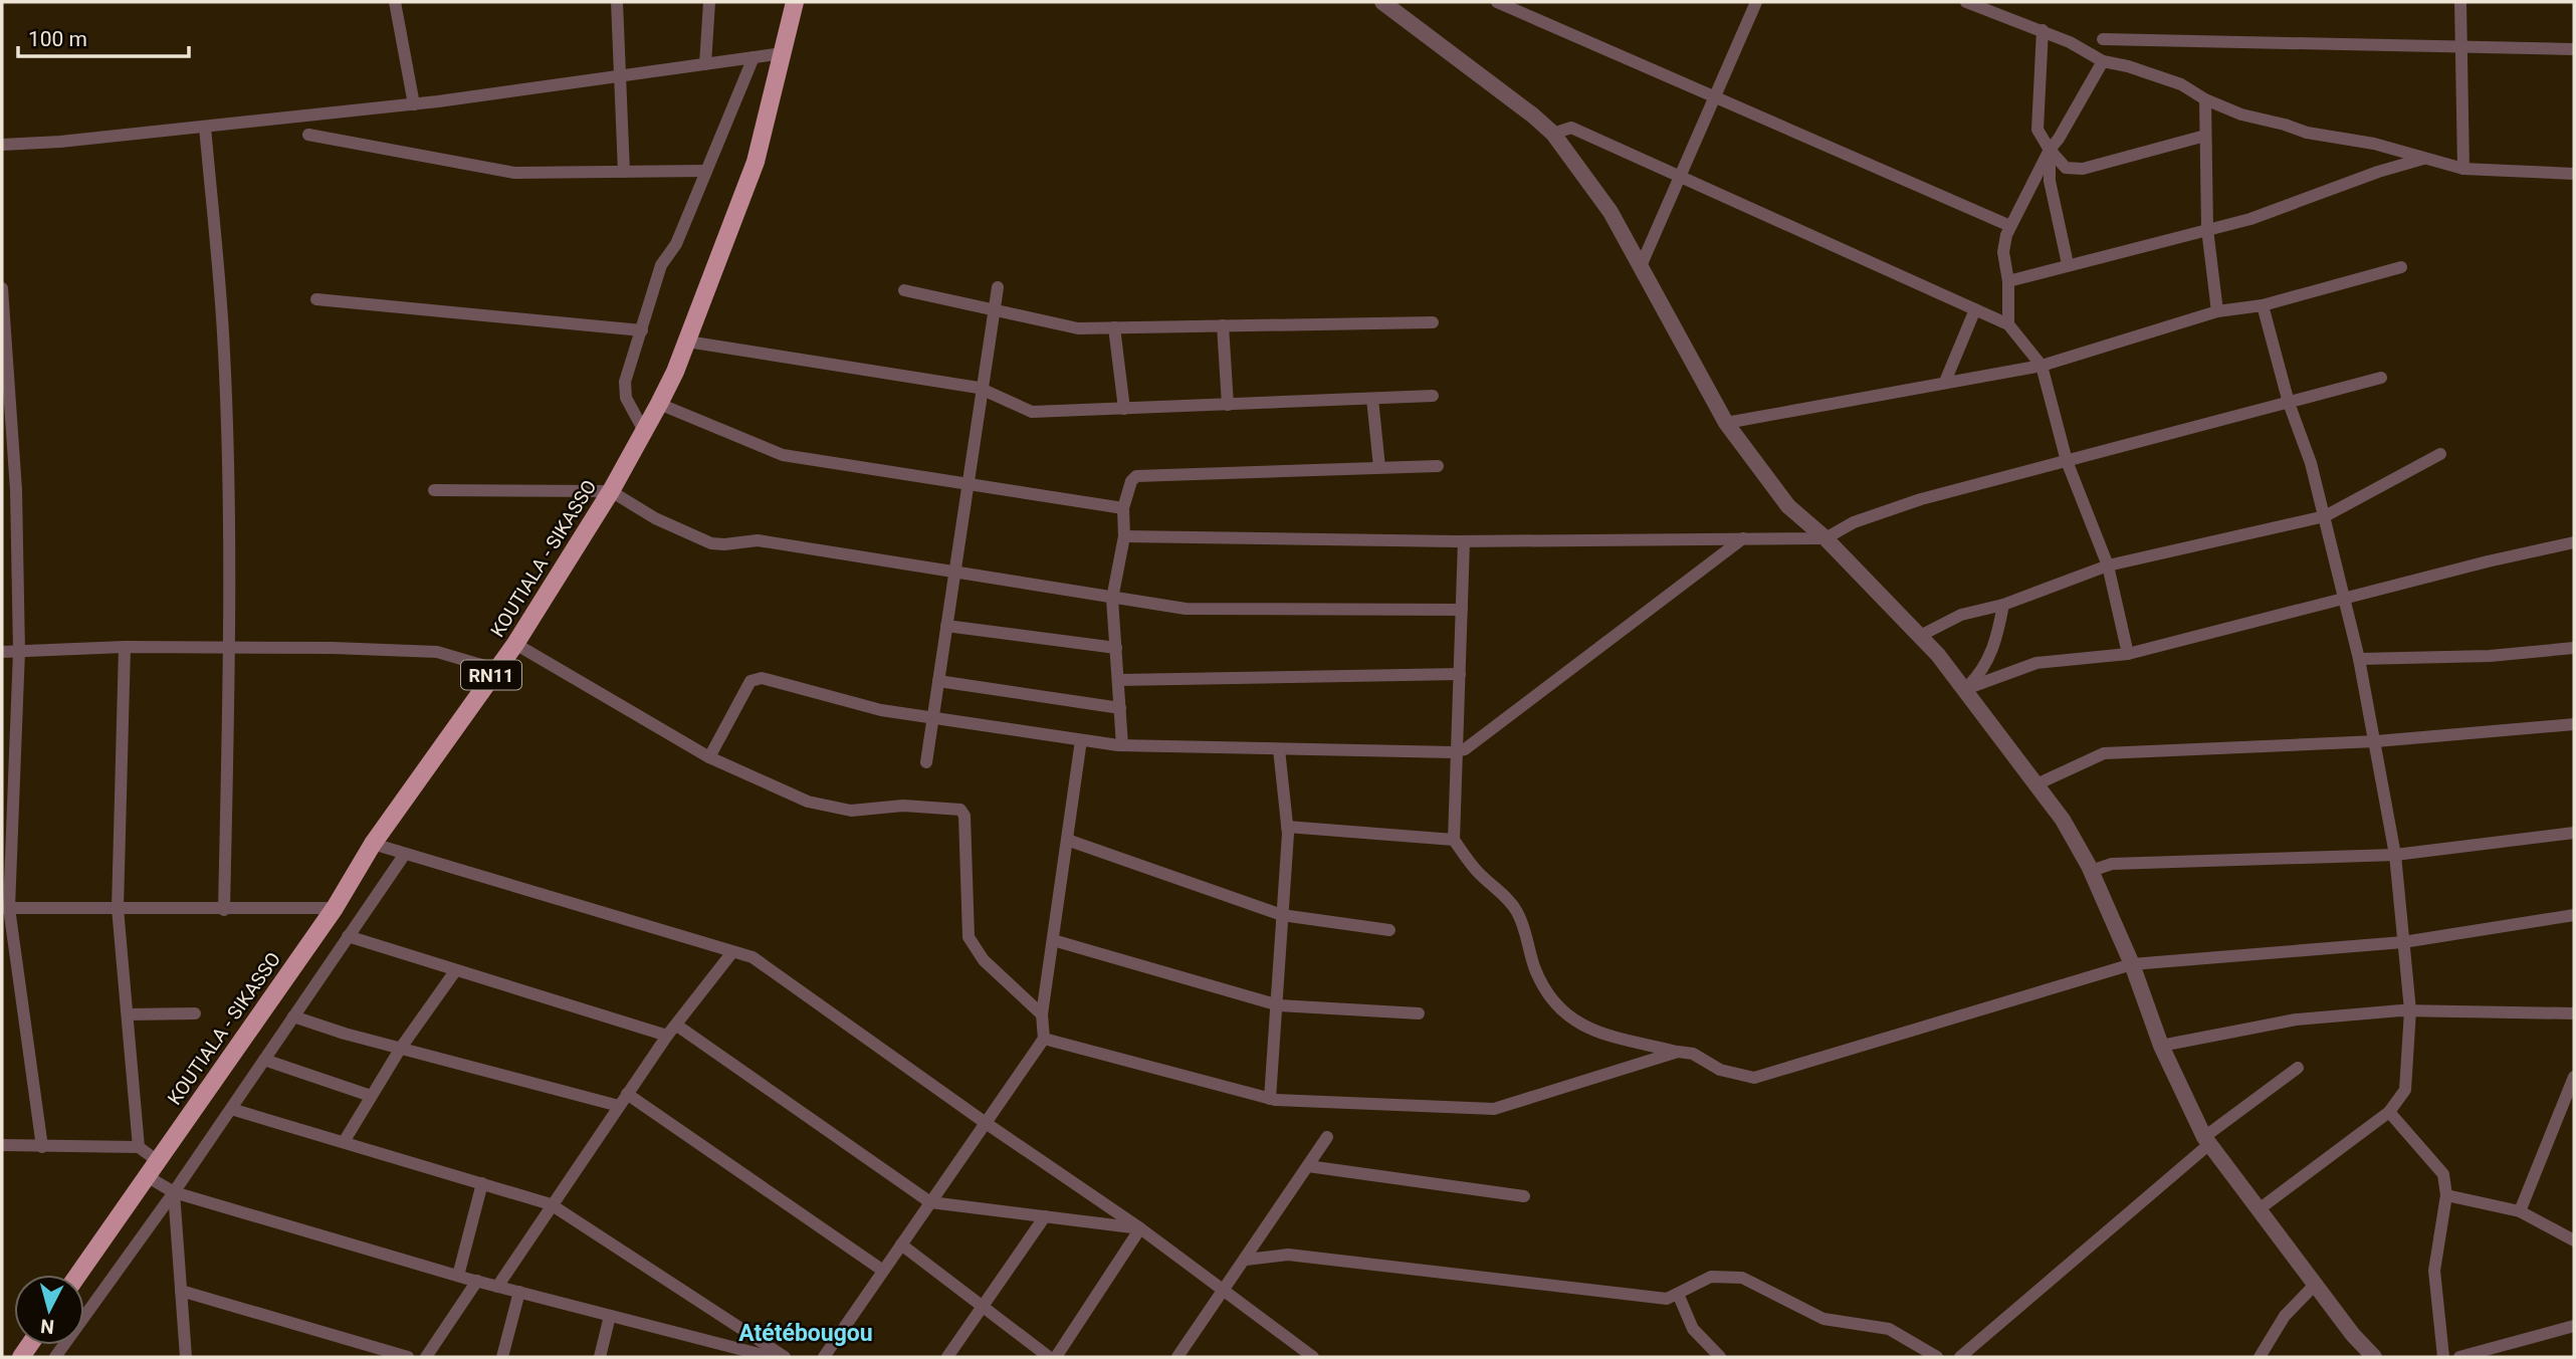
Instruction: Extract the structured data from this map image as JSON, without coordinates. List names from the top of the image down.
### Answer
{
  "streets": {
    "main road": ["KOUTIALA - SIKASSO", "RN11"]
  },
  "districts": ["Atétébougou"],
  "scale_bar": "100 m",
  "north": "bottom"
}
